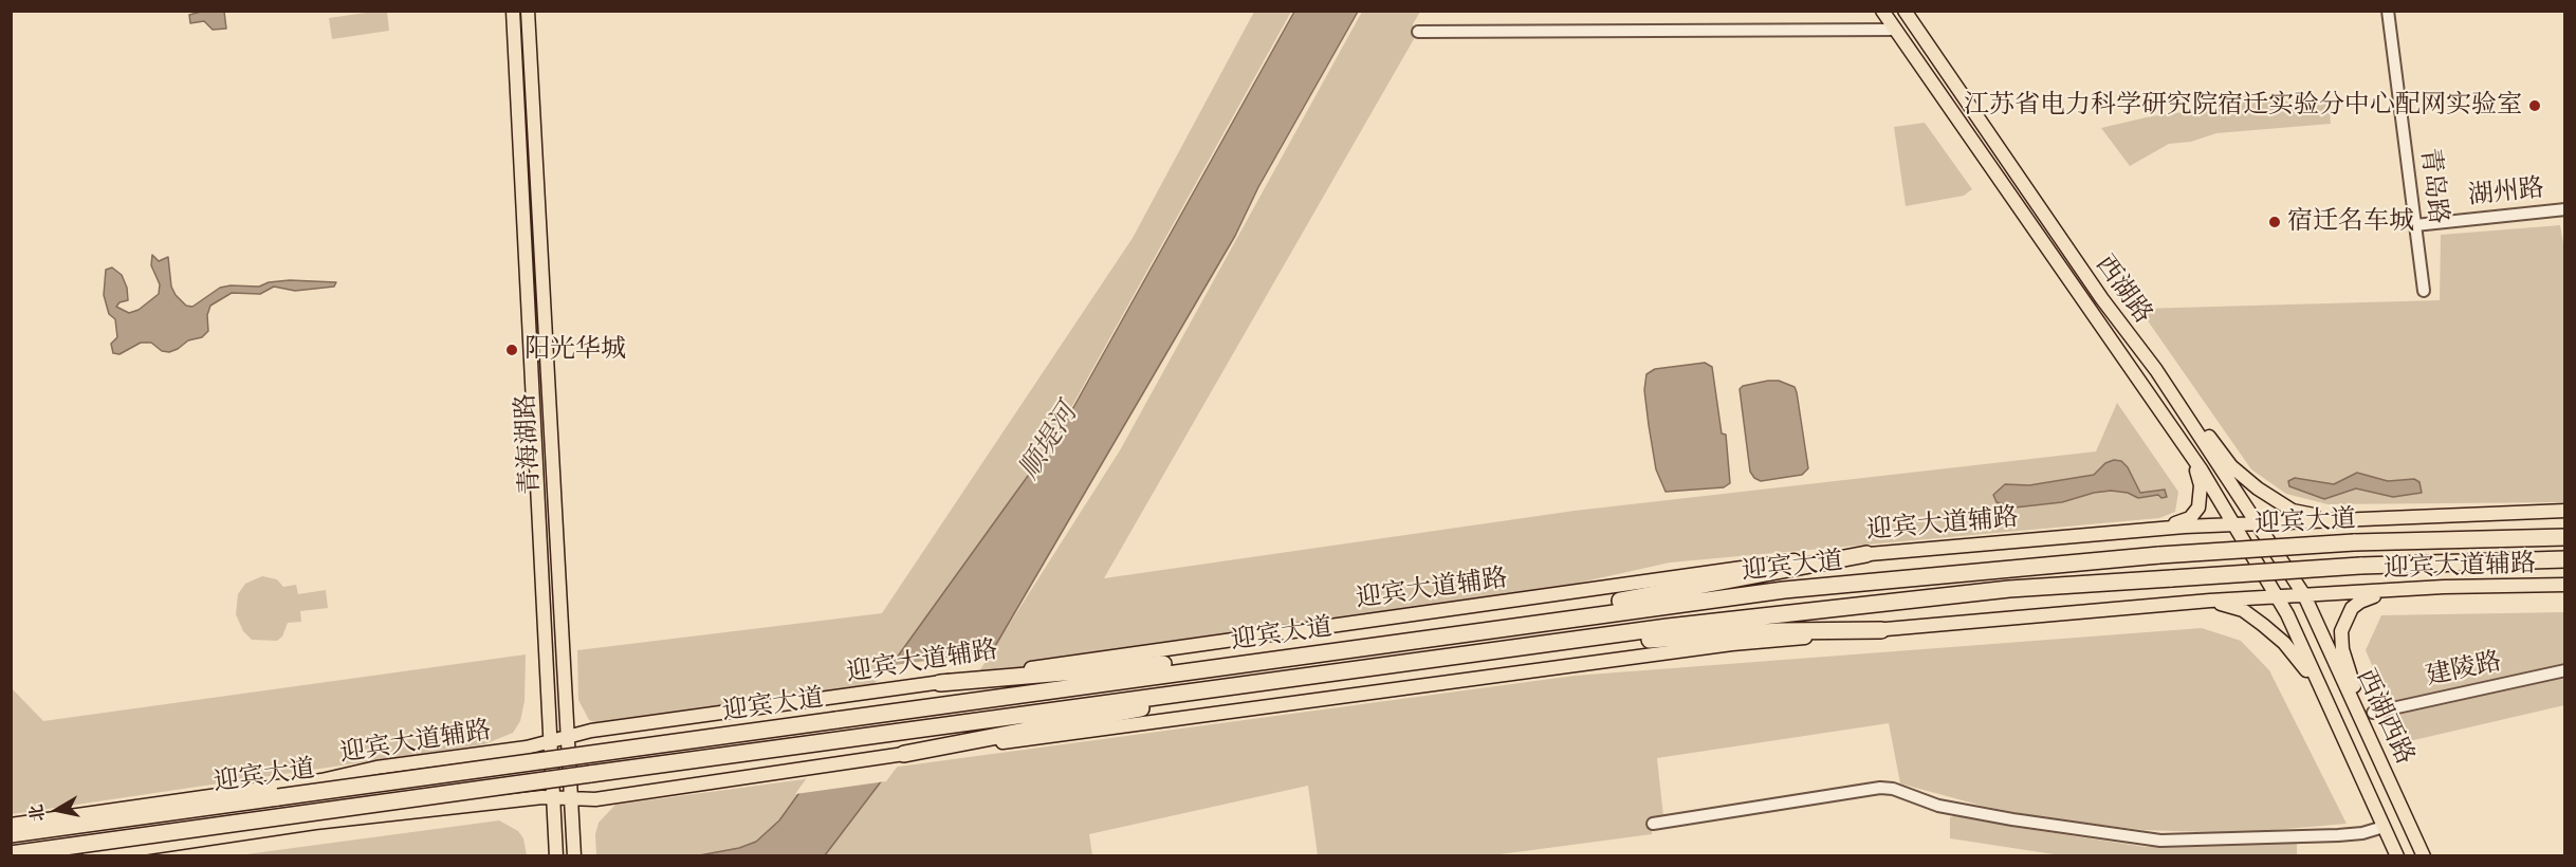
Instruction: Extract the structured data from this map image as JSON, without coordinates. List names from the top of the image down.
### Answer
{
  "streets": {
    "highway": ["迎宾大道"],
    "main road": [
      "西湖路",
      "青海湖路",
      "迎宾大道辅路",
      "西湖西路"
    ],
    "street": ["青岛路", "湖州路", "建陵路"]
  },
  "crossings": [
    ["青岛路", "湖州路"],
    ["西湖路", "迎宾大道辅路"],
    ["西湖路", "西湖西路"],
    ["青海湖路", "迎宾大道辅路"],
    ["迎宾大道辅路", "西湖西路"]
  ],
  "water": ["顺堤河"],
  "places": ["江苏省电力科学研究院宿迁实验分中心配网实验室", "宿迁名车城", "阳光华城"],
  "north": "left"
}
